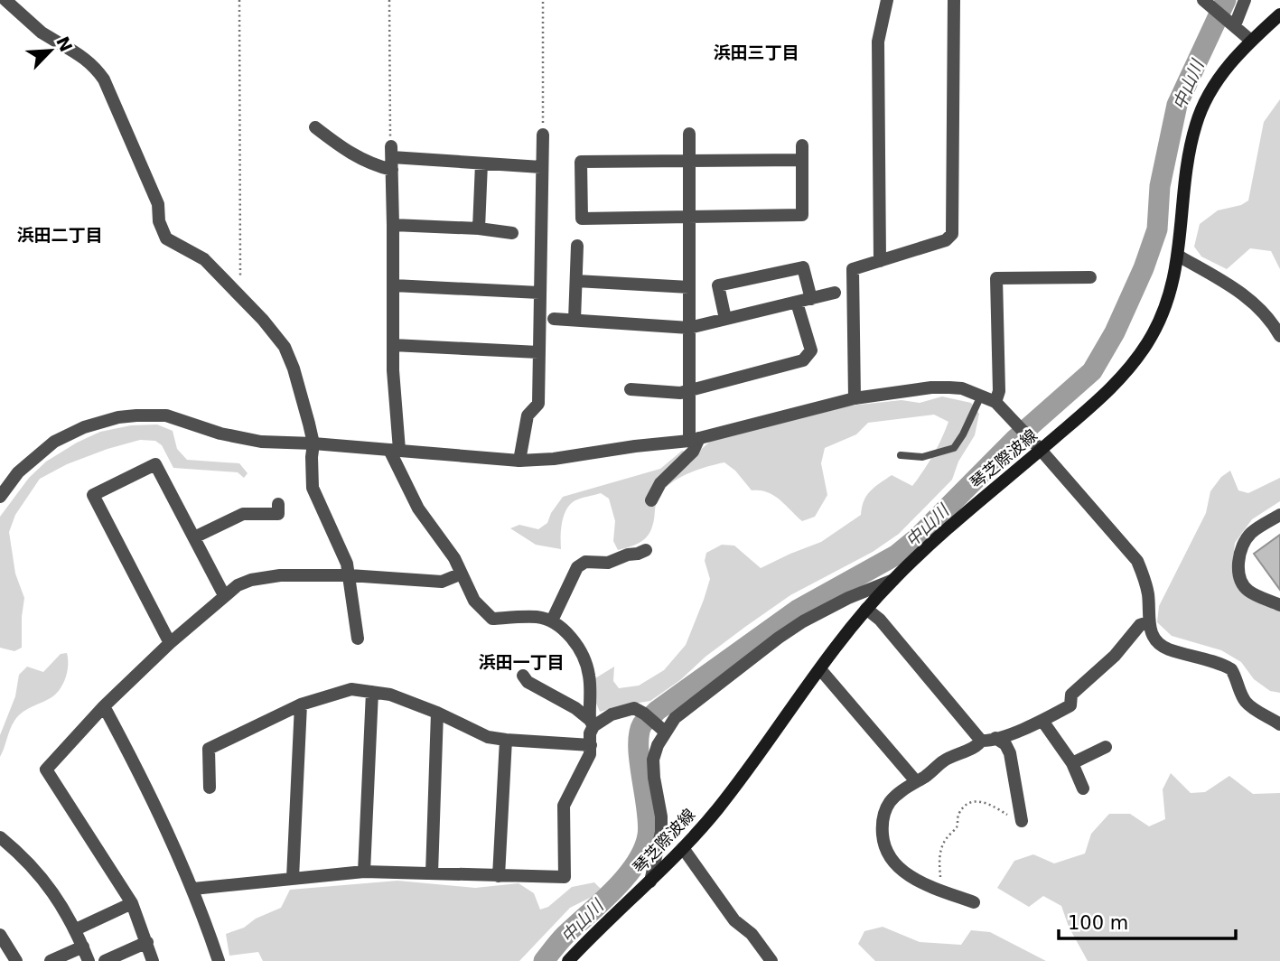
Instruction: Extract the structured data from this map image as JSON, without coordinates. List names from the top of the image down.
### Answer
{
  "streets": {
    "main road": ["琴芝際波線"]
  },
  "districts": ["浜田三丁目", "浜田二丁目", "浜田一丁目"],
  "water": ["中山川"],
  "scale_bar": "100 m",
  "north": "top right"
}
